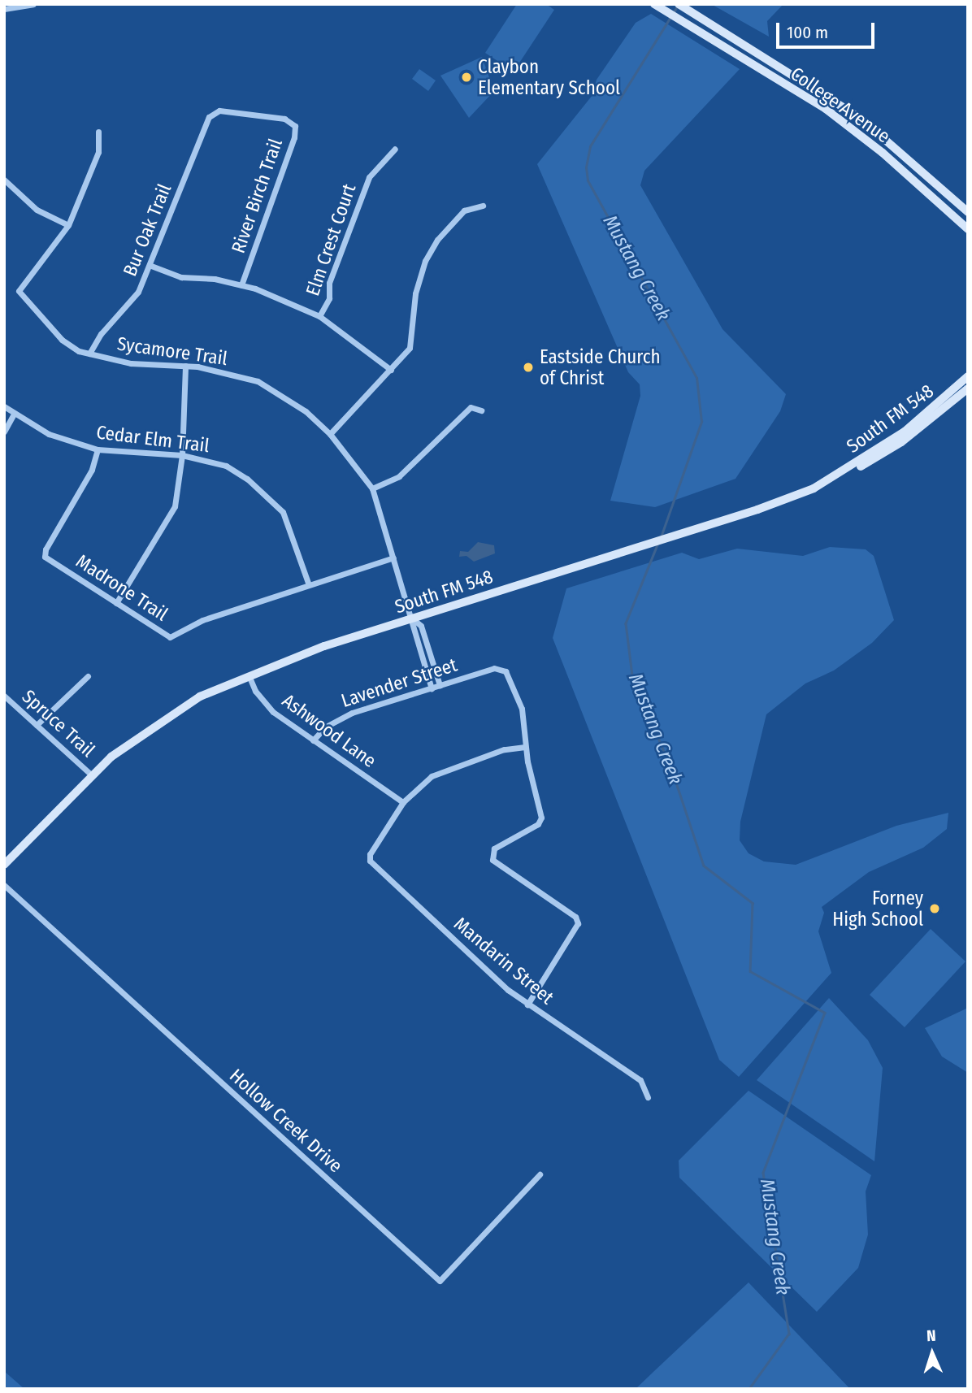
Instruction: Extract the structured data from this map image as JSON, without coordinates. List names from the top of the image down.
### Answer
{
  "streets": {
    "main road": ["College Avenue", "South FM 548"],
    "street": [
      "River Birch Trail",
      "Bur Oak Trail",
      "Elm Crest Court",
      "Sycamore Trail",
      "Cedar Elm Trail",
      "Madrone Trail",
      "Lavender Street",
      "Spruce Trail",
      "Ashwood Lane",
      "Mandarin Street",
      "Hollow Creek Drive"
    ]
  },
  "crossings": [
    ["River Birch Trail", "Bur Oak Trail"],
    ["Bur Oak Trail", "Sycamore Trail"],
    ["Sycamore Trail", "South FM 548"],
    ["Sycamore Trail", "Madrone Trail"],
    ["Sycamore Trail", "Lavender Street"],
    ["South FM 548", "Spruce Trail"],
    ["South FM 548", "Ashwood Lane"],
    ["Cedar Elm Trail", "Madrone Trail"],
    ["Lavender Street", "Ashwood Lane"],
    ["Ashwood Lane", "Mandarin Street"]
  ],
  "water": ["Mustang Creek"],
  "places": ["Claybon Elementary School", "Eastside Church of Christ", "Forney High School"],
  "scale_bar": "100 m",
  "north": "top"
}
